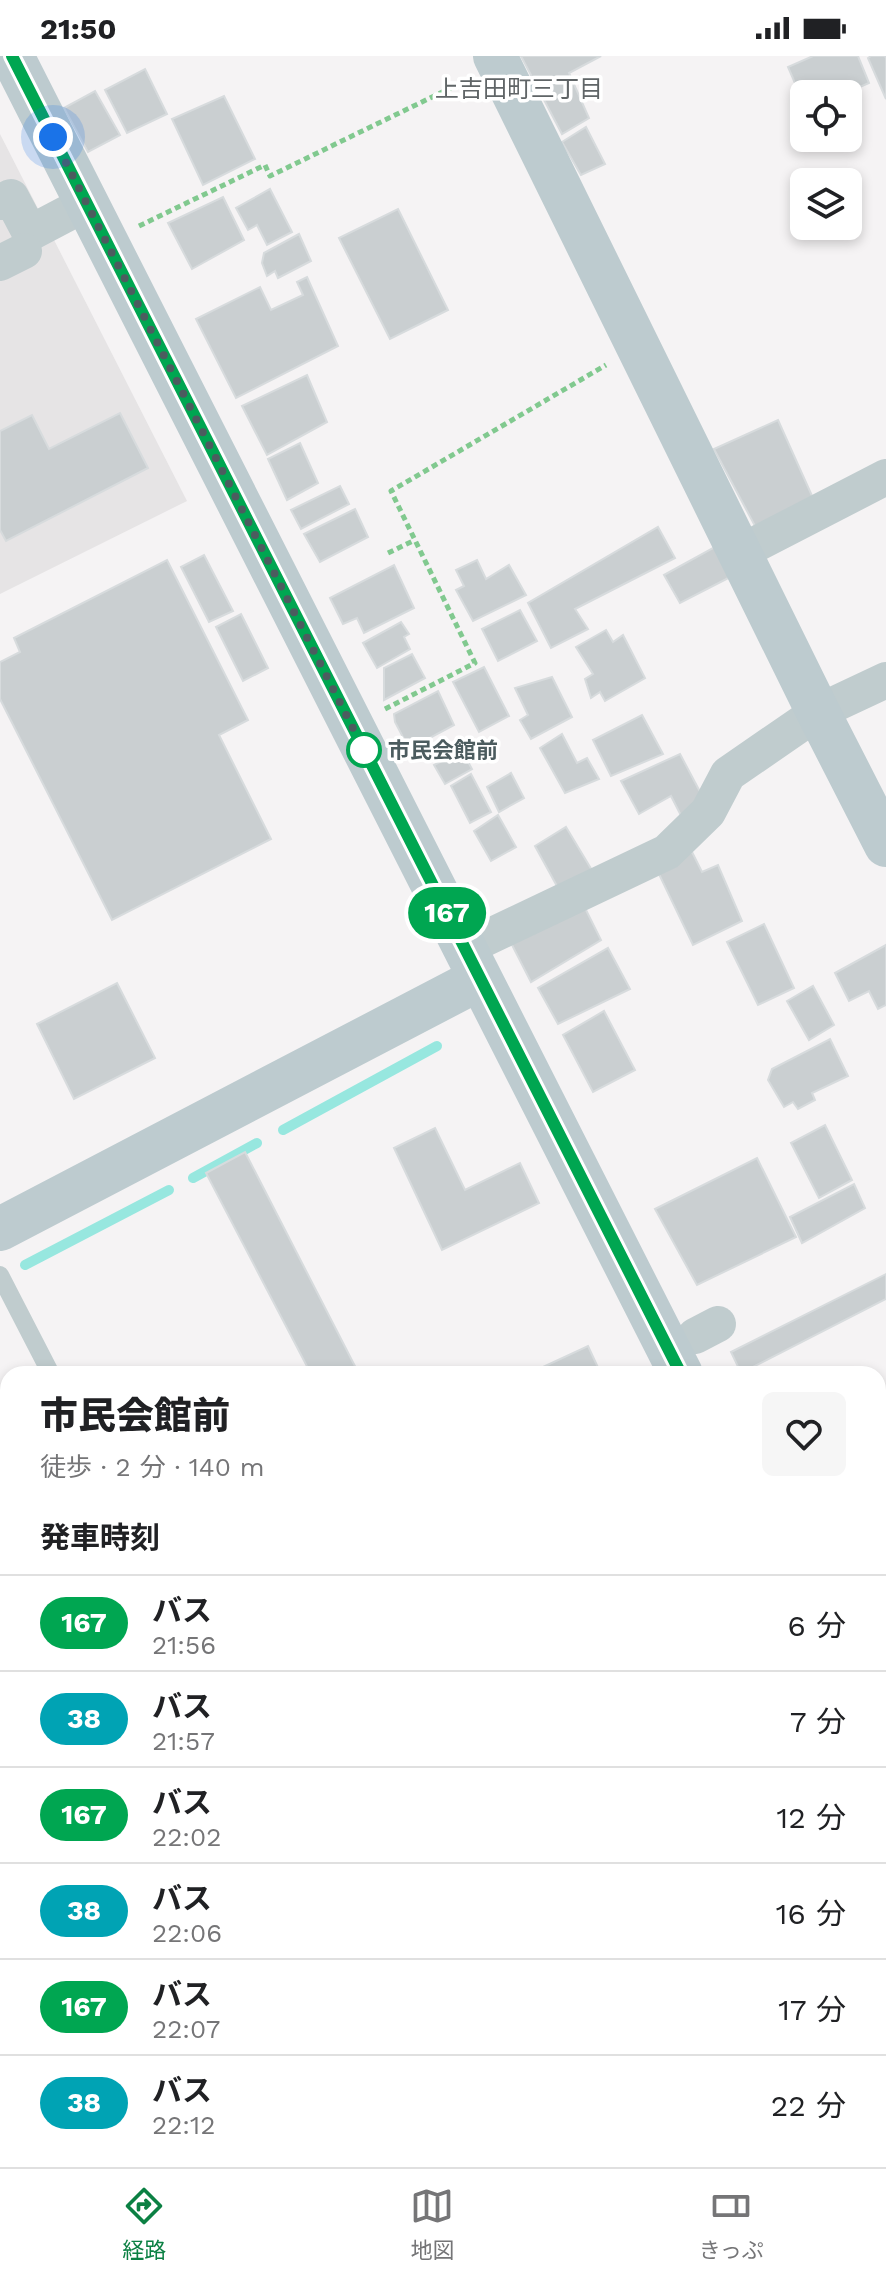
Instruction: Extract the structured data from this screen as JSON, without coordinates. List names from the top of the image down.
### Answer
{
  "districts": ["上吉田町三丁目"],
  "places": ["市民会館前"],
  "lines": ["bus line 167"],
  "page": {
    "status": "21:50",
    "on_map": "167",
    "heading": [
      ["市民会館前", "徒歩 · 2 分 · 140 m"],
      "発車時刻"
    ],
    "list": [
      {
        "mark": "167",
        "name": "バス",
        "note": "21:56",
        "value": "6 分"
      },
      {
        "mark": "38",
        "name": "バス",
        "note": "21:57",
        "value": "7 分"
      },
      {
        "mark": "167",
        "name": "バス",
        "note": "22:02",
        "value": "12 分"
      },
      {
        "mark": "38",
        "name": "バス",
        "note": "22:06",
        "value": "16 分"
      },
      {
        "mark": "167",
        "name": "バス",
        "note": "22:07",
        "value": "17 分"
      },
      {
        "mark": "38",
        "name": "バス",
        "note": "22:12",
        "value": "22 分"
      }
    ],
    "tabs": ["経路", "地図", "きっぷ"]
  }
}
